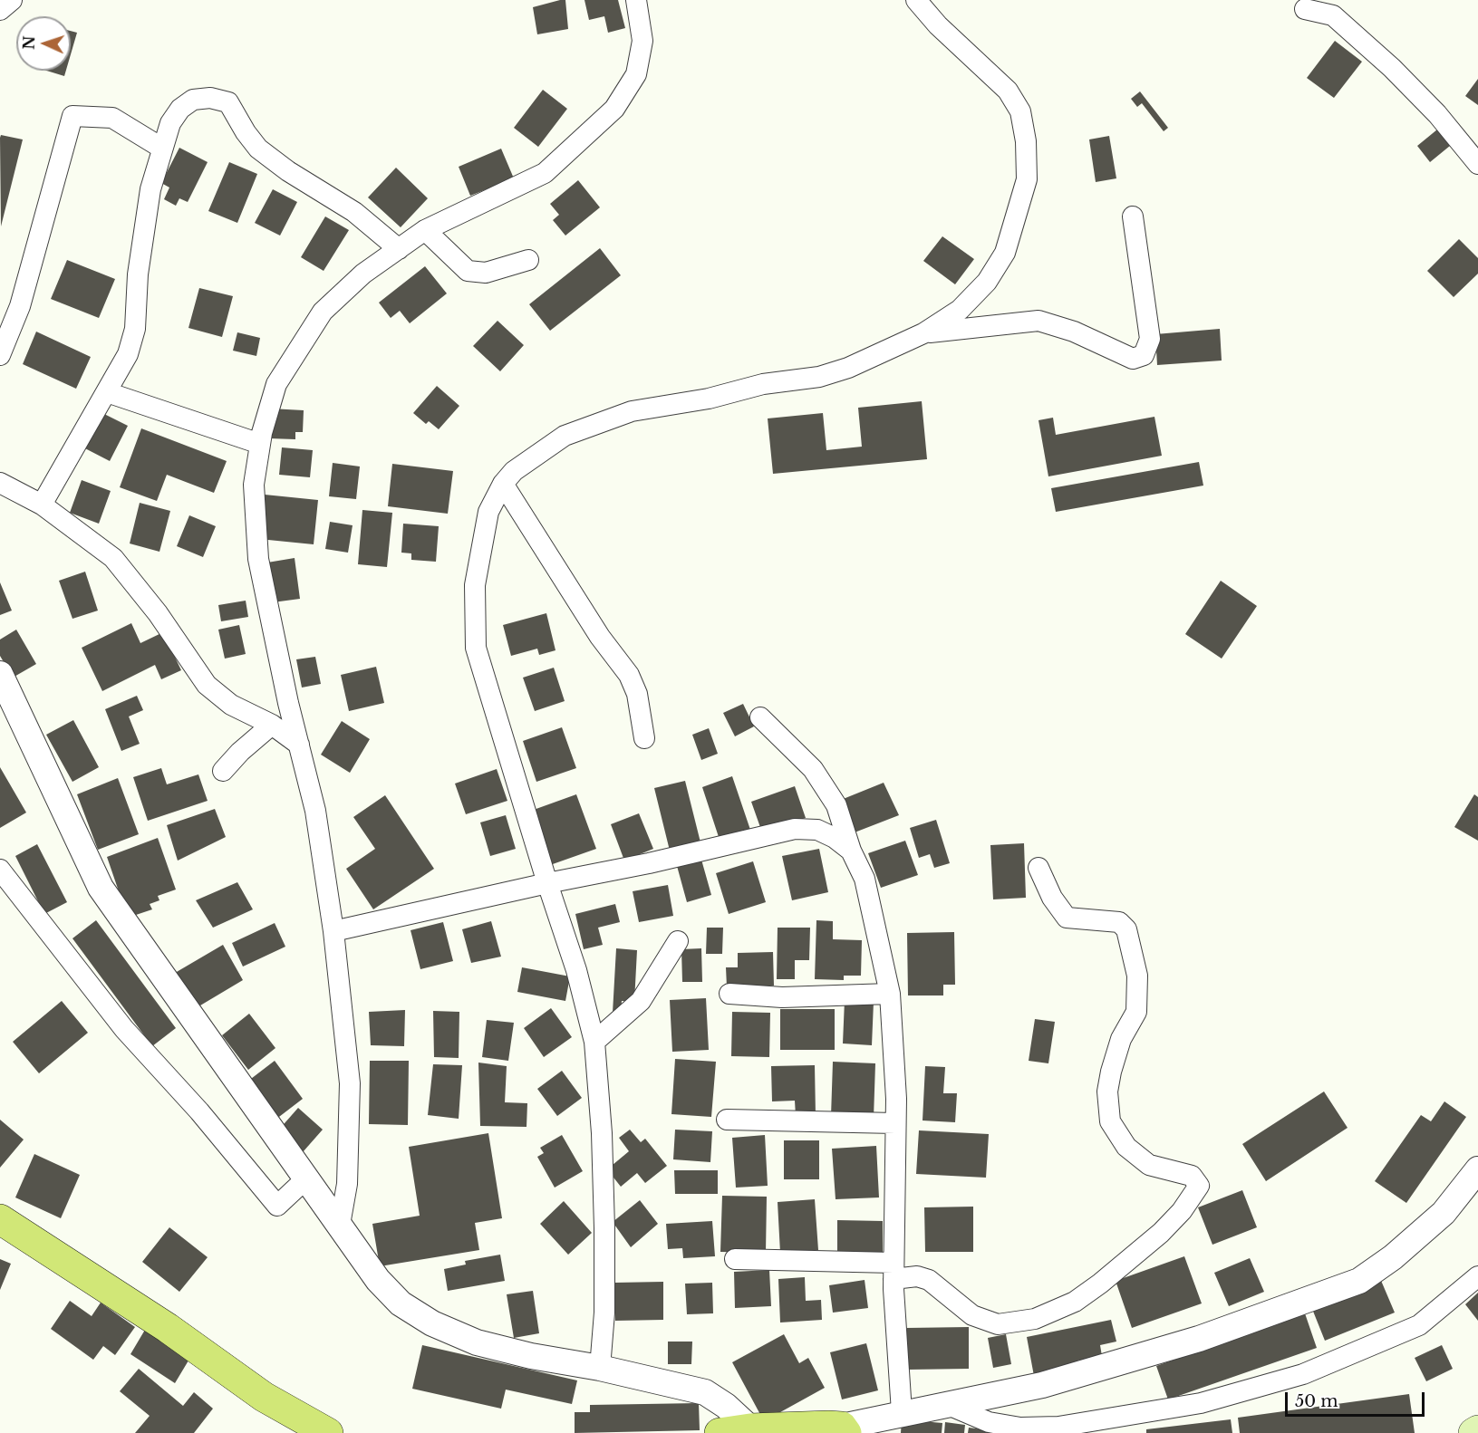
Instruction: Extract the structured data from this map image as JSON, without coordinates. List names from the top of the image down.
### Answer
{
  "scale_bar": "50 m",
  "north": "left"
}
